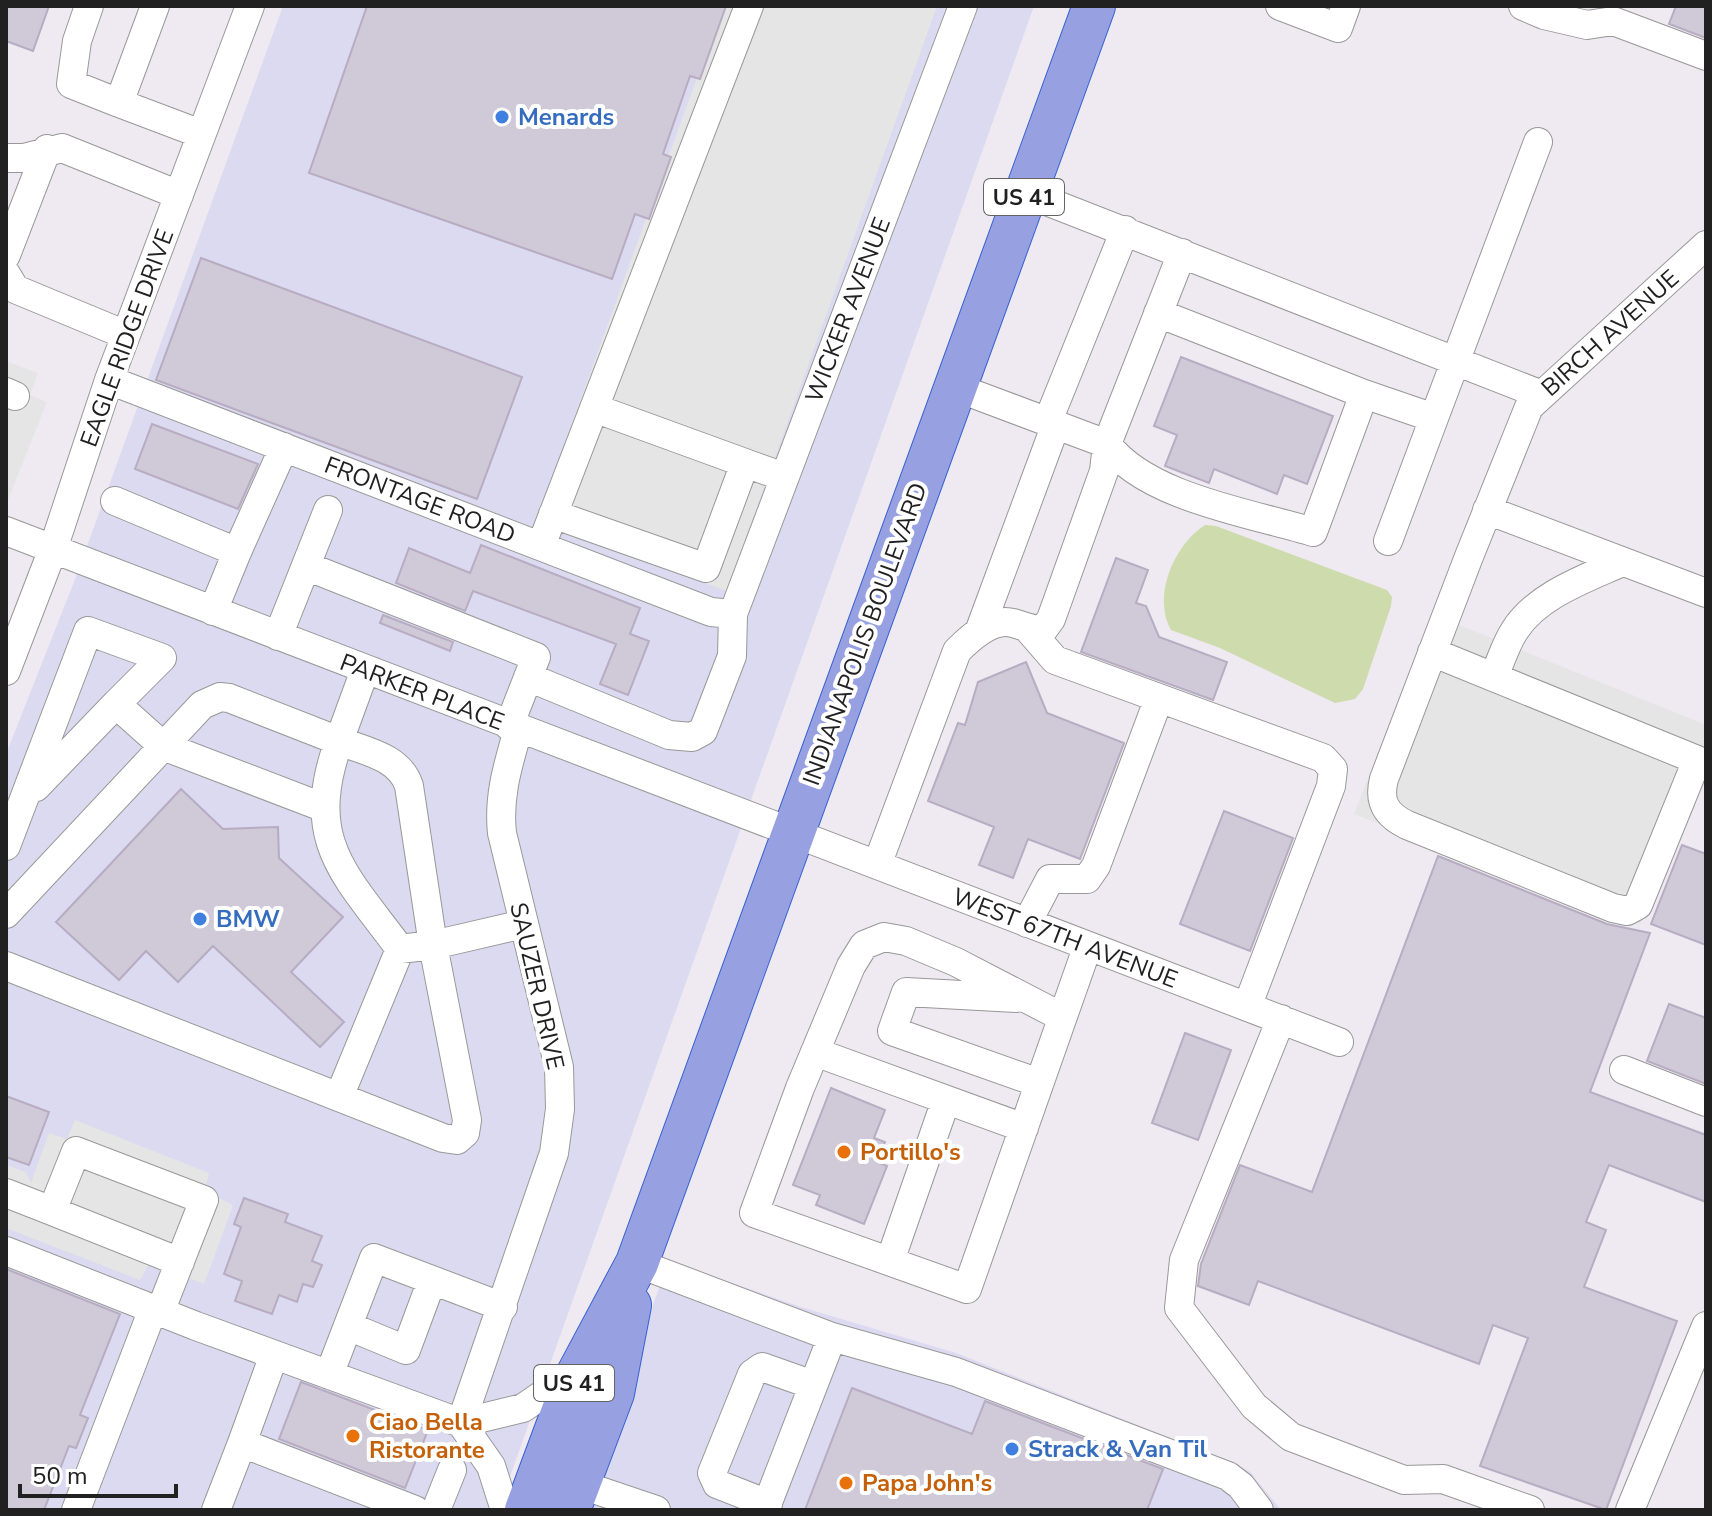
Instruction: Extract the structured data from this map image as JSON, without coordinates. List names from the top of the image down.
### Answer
{
  "streets": {
    "highway": ["US 41", "INDIANAPOLIS BOULEVARD"],
    "street": [
      "WICKER AVENUE",
      "BIRCH AVENUE",
      "EAGLE RIDGE DRIVE",
      "FRONTAGE ROAD",
      "PARKER PLACE",
      "WEST 67TH AVENUE",
      "SAUZER DRIVE"
    ]
  },
  "crossings": [
    ["WICKER AVENUE", "FRONTAGE ROAD"],
    ["WICKER AVENUE", "SAUZER DRIVE"],
    ["EAGLE RIDGE DRIVE", "FRONTAGE ROAD"],
    ["EAGLE RIDGE DRIVE", "PARKER PLACE"],
    ["INDIANAPOLIS BOULEVARD", "PARKER PLACE"],
    ["INDIANAPOLIS BOULEVARD", "WEST 67TH AVENUE"],
    ["PARKER PLACE", "WEST 67TH AVENUE"],
    ["PARKER PLACE", "SAUZER DRIVE"]
  ],
  "places": [
    "Menards",
    "BMW",
    "Portillo's",
    "Ciao Bella Ristorante",
    "Strack & Van Til",
    "Papa John's"
  ],
  "scale_bar": "50 m"
}
